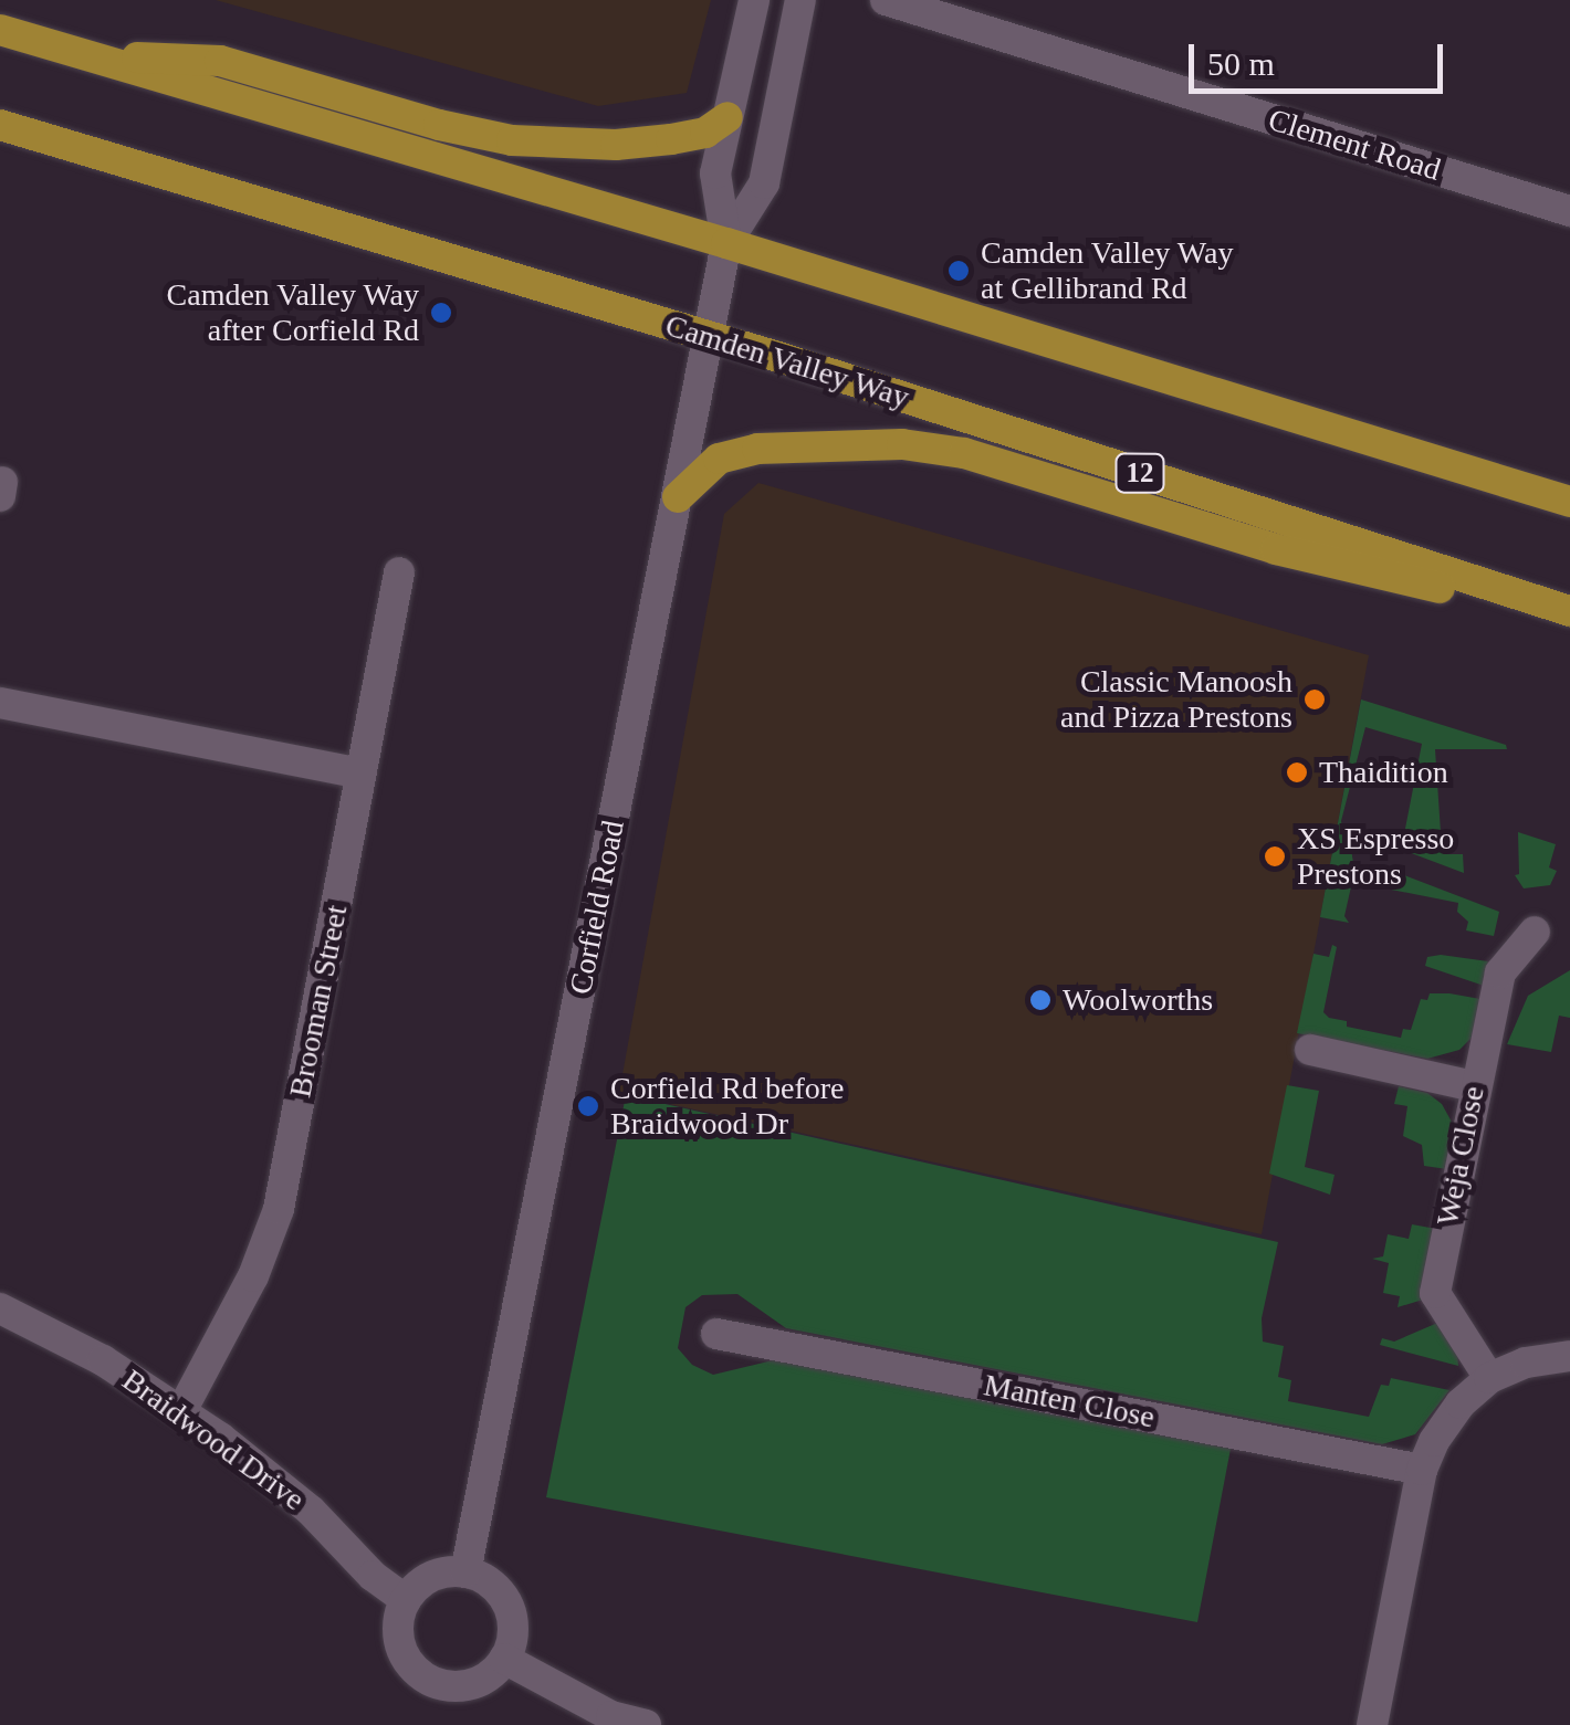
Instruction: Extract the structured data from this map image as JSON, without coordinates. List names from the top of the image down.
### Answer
{
  "streets": {
    "main road": ["Camden Valley Way", "12"],
    "street": [
      "Clement Road",
      "Corfield Road",
      "Brooman Street",
      "Weja Close",
      "Manten Close",
      "Braidwood Drive"
    ]
  },
  "crossings": [
    ["Camden Valley Way", "Corfield Road"],
    ["Corfield Road", "Braidwood Drive"],
    ["Brooman Street", "Braidwood Drive"]
  ],
  "places": [
    "Camden Valley Way at Gellibrand Rd",
    "Camden Valley Way after Corfield Rd",
    "Classic Manoosh and Pizza Prestons",
    "Thaidition",
    "XS Espresso Prestons",
    "Woolworths",
    "Corfield Rd before Braidwood Dr"
  ],
  "scale_bar": "50 m"
}
